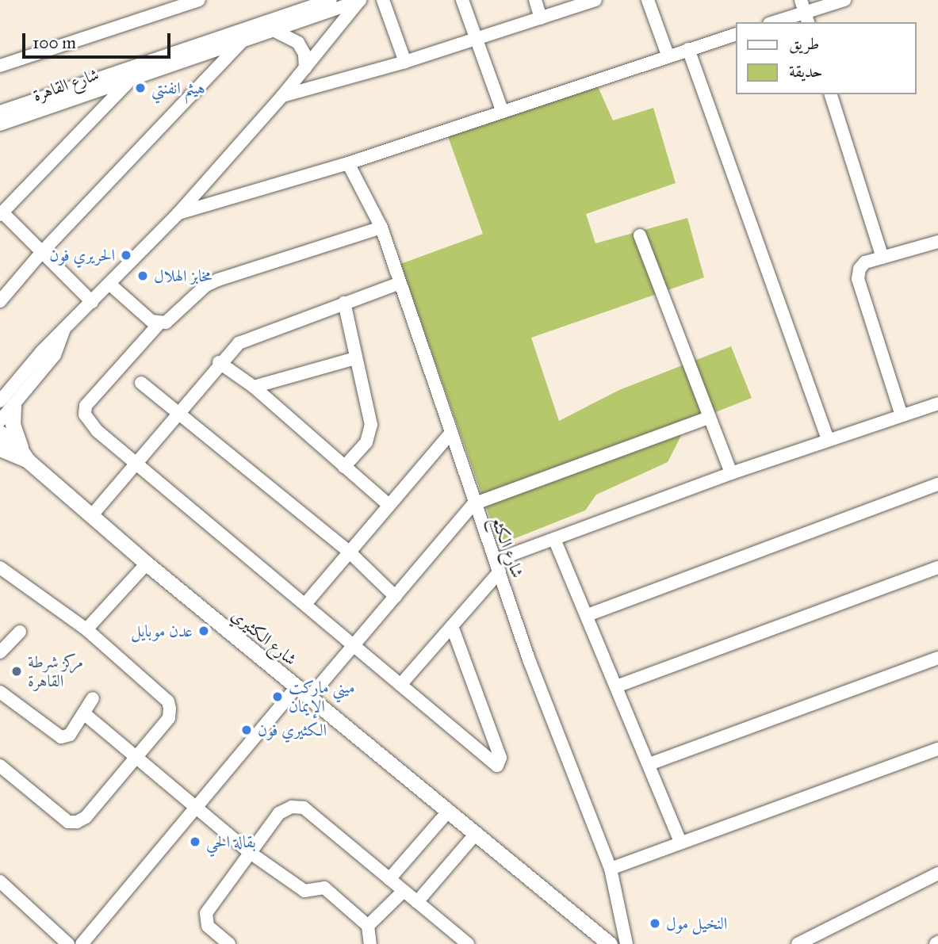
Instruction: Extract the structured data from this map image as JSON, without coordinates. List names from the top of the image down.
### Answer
{
  "streets": {
    "main road": ["شارع الكثيري"],
    "street": ["شارع القاهرة", "شارع الكثع"]
  },
  "places": [
    "هيثم انفنتي",
    "الحريري فون",
    "مخابز الهلال",
    "عدن موبايل",
    "مركز شرطة القاهرة",
    "ميني ماركت الإيمان",
    "الكثيري فون",
    "بقالة الحي",
    "النخيل مول"
  ],
  "legend": ["طريق", "حديقة"],
  "scale_bar": "100 m"
}
